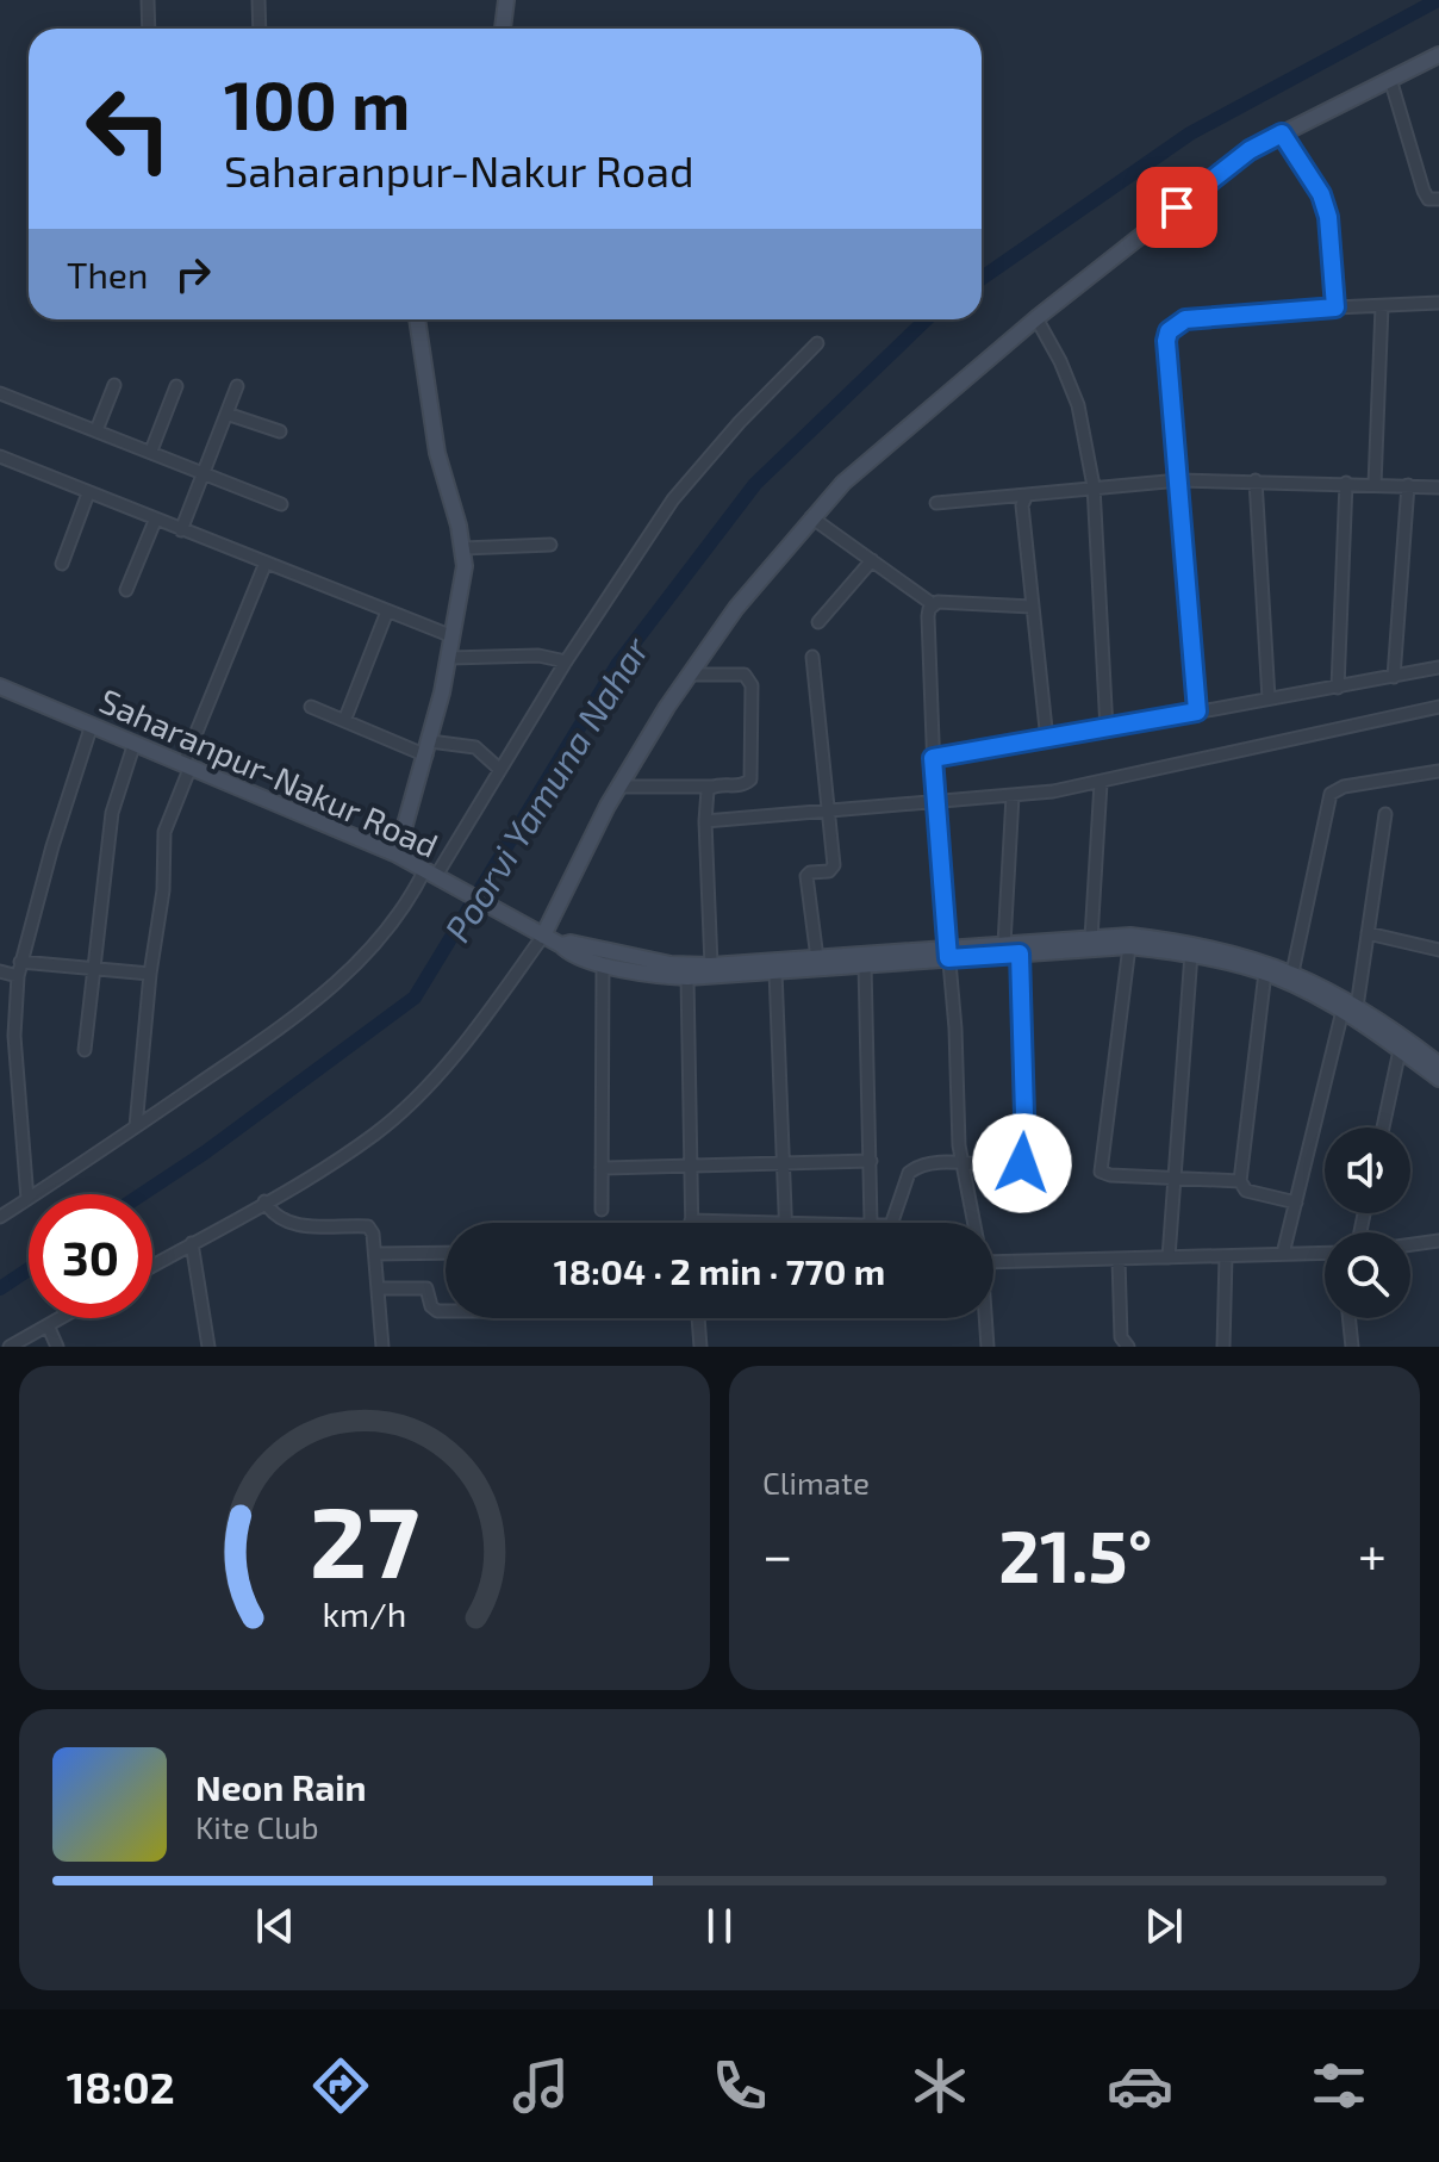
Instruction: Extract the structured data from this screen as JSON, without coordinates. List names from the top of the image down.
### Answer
{
  "streets": {
    "main road": ["Saharanpur-Nakur Road"]
  },
  "water": ["Poorvi Yamuna Nahar"],
  "page": {
    "turn": ["100 m", "Saharanpur-Nakur Road"],
    "then": "Then",
    "limit": "30",
    "trip": "18:04 · 2 min · 770 m",
    "tile": "Climate",
    "heat": ["−", "21.5°", "+"],
    "song": ["Neon Rain", "Kite Club"],
    "tabs": "18:02",
    "gauge": ["27", "km/h"]
  }
}
